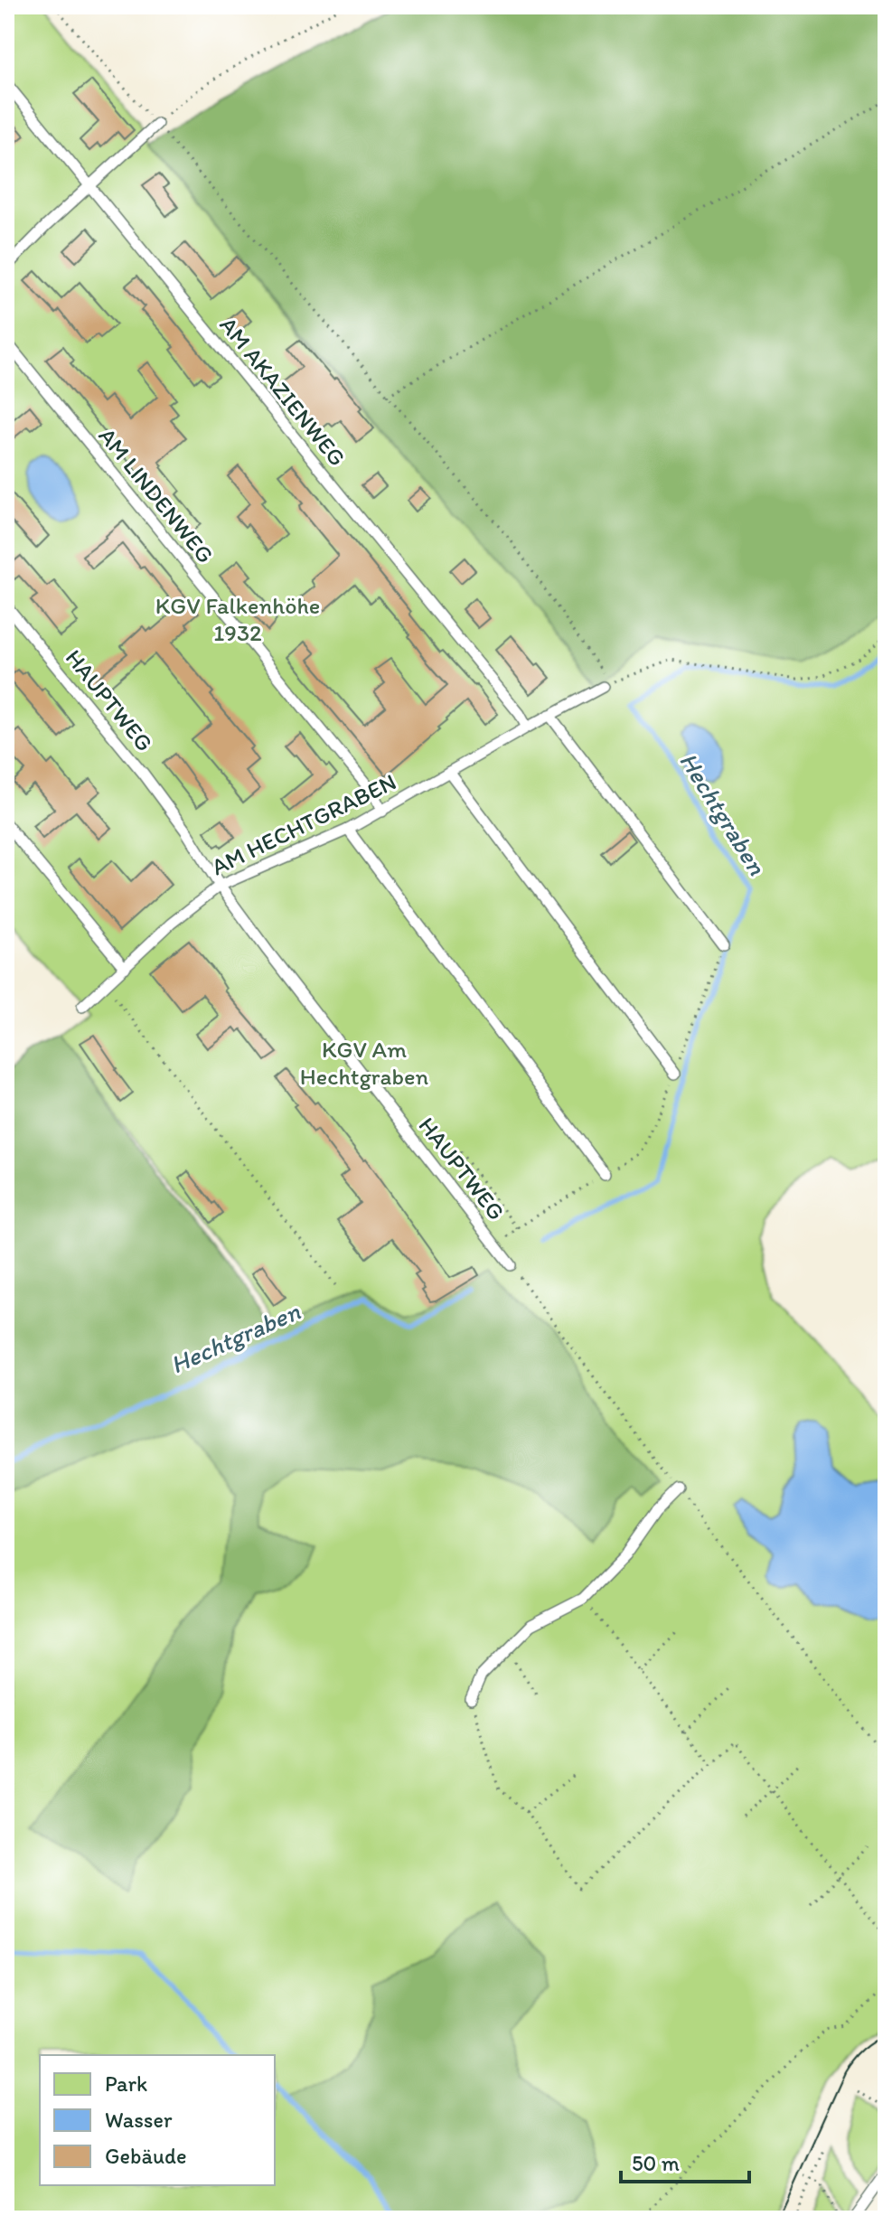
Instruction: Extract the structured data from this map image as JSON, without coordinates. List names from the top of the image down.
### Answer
{
  "streets": {
    "lane": [
      "AM AKAZIENWEG",
      "AM LINDENWEG",
      "HAUPTWEG",
      "AM HECHTGRABEN"
    ]
  },
  "crossings": [
    ["AM AKAZIENWEG", "AM HECHTGRABEN"],
    ["AM LINDENWEG", "AM HECHTGRABEN"],
    ["HAUPTWEG", "AM HECHTGRABEN"]
  ],
  "water": ["Hechtgraben"],
  "parks": ["KGV Falkenhöhe 1932", "KGV Am Hechtgraben"],
  "legend": ["Park", "Wasser", "Gebäude"],
  "scale_bar": "50 m"
}
